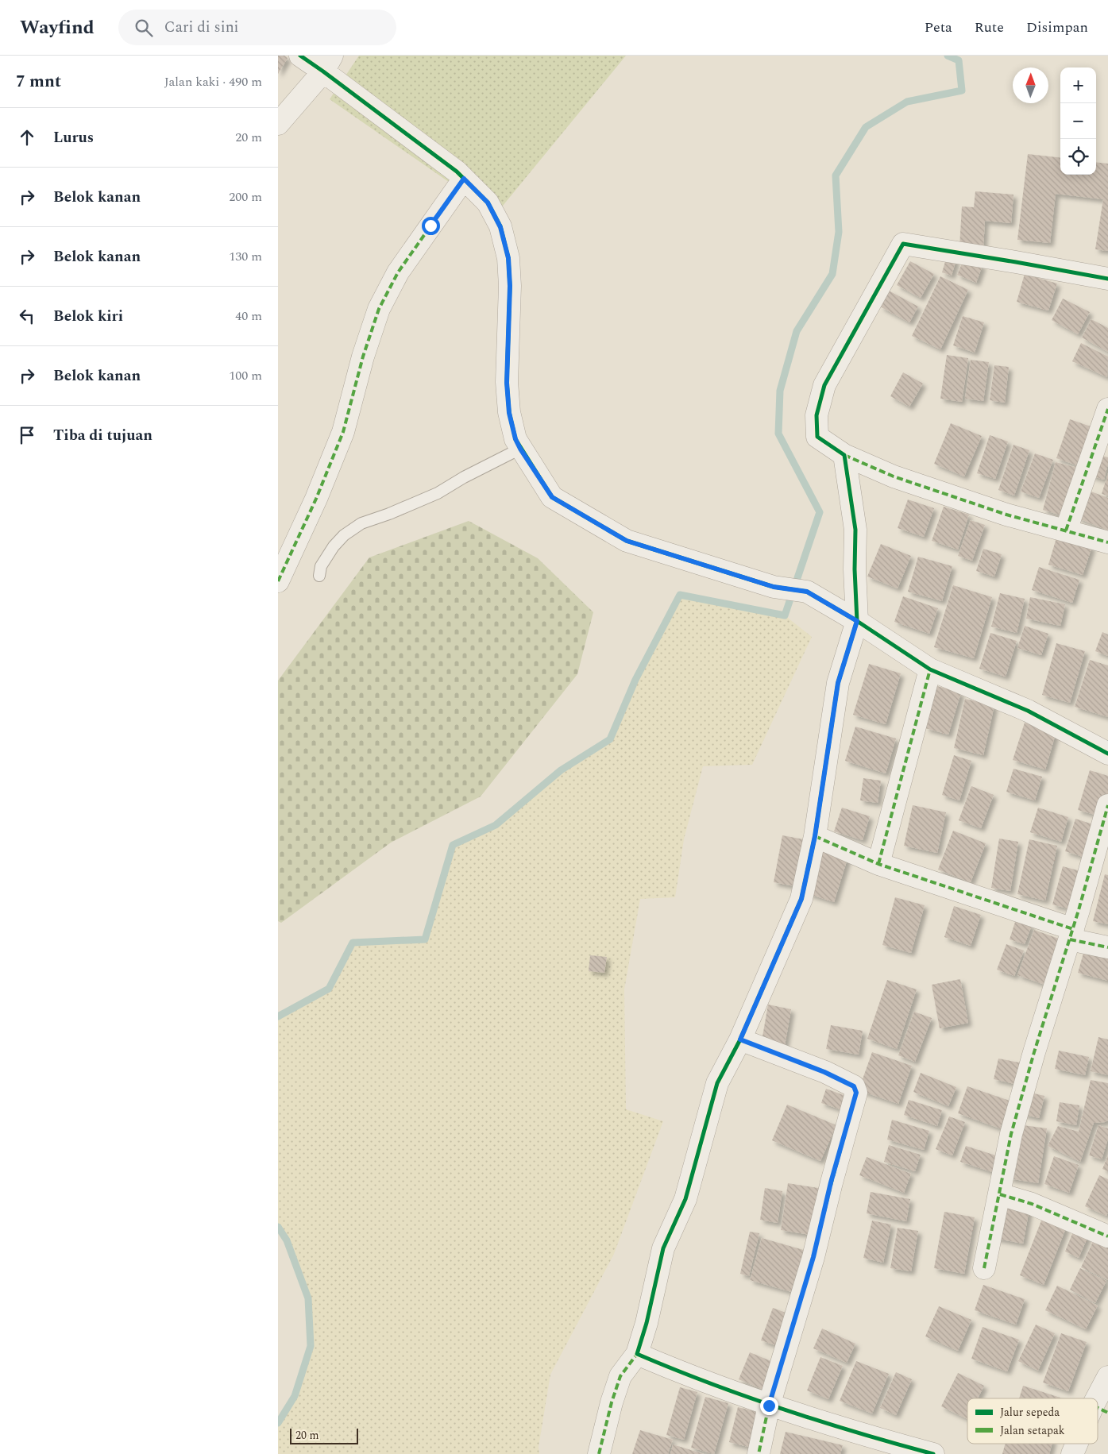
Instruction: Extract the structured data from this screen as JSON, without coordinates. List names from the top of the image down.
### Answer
{
  "legend": ["Jalur sepeda", "Jalan setapak"],
  "scale_bar": "20 m",
  "north": "top",
  "page": {
    "header": "Wayfind",
    "search": "Cari di sini",
    "nav": ["Peta", "Rute", "Disimpan"],
    "heading": ["7 mnt", "Jalan kaki · 490 m"],
    "map_buttons": ["+", "−"],
    "list": [
      ["Lurus", "20 m"],
      ["Belok kanan", "200 m"],
      ["Belok kanan", "130 m"],
      ["Belok kiri", "40 m"],
      ["Belok kanan", "100 m"],
      "Tiba di tujuan"
    ],
    "scale": "20 m"
  }
}
